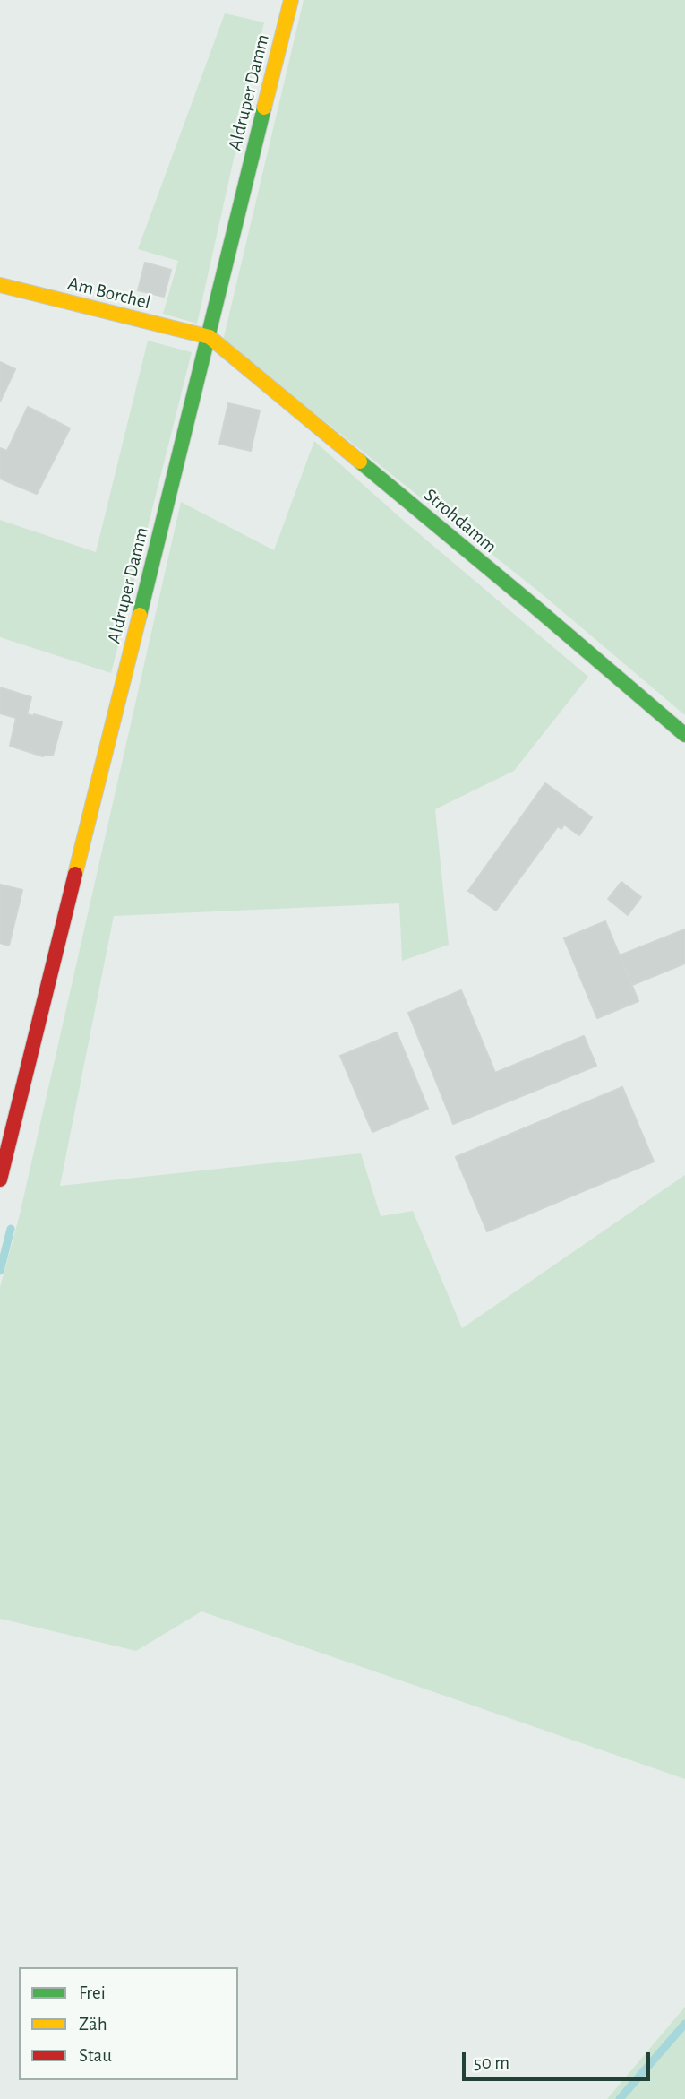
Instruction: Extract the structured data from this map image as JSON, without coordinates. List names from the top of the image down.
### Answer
{
  "streets": {
    "street": ["Aldruper Damm", "Am Borchel", "Strohdamm"]
  },
  "crossings": [
    ["Aldruper Damm", "Am Borchel"],
    ["Aldruper Damm", "Strohdamm"],
    ["Am Borchel", "Strohdamm"]
  ],
  "legend": ["Frei", "Zäh", "Stau"],
  "scale_bar": "50 m"
}
